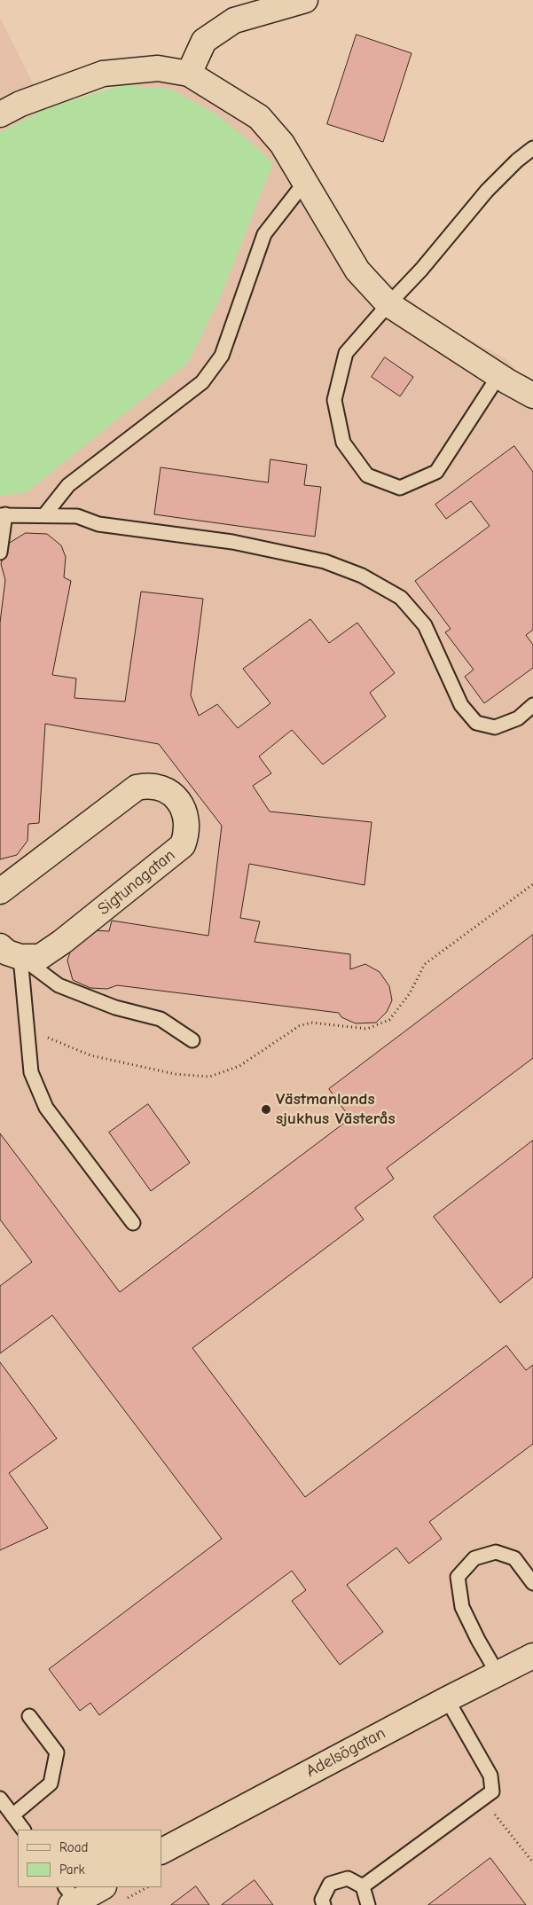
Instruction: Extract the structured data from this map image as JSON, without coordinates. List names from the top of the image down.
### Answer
{
  "streets": {
    "street": ["Sigtunagatan", "Adelsögatan"]
  },
  "places": ["Västmanlands sjukhus Västerås"],
  "legend": ["Road", "Park"]
}
